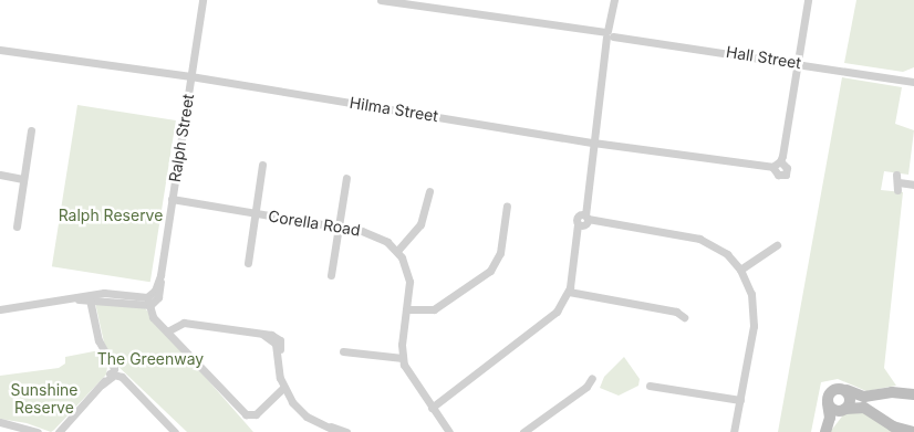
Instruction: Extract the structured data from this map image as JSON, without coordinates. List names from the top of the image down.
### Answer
{
  "streets": {
    "street": [
      "Hall Street",
      "Hilma Street",
      "Ralph Street",
      "Corella Road"
    ]
  },
  "crossings": [
    ["Hall Street", "Hilma Street"],
    ["Hilma Street", "Ralph Street"],
    ["Ralph Street", "Corella Road"]
  ],
  "parks": ["Ralph Reserve", "The Greenway", "Sunshine Reserve"]
}
